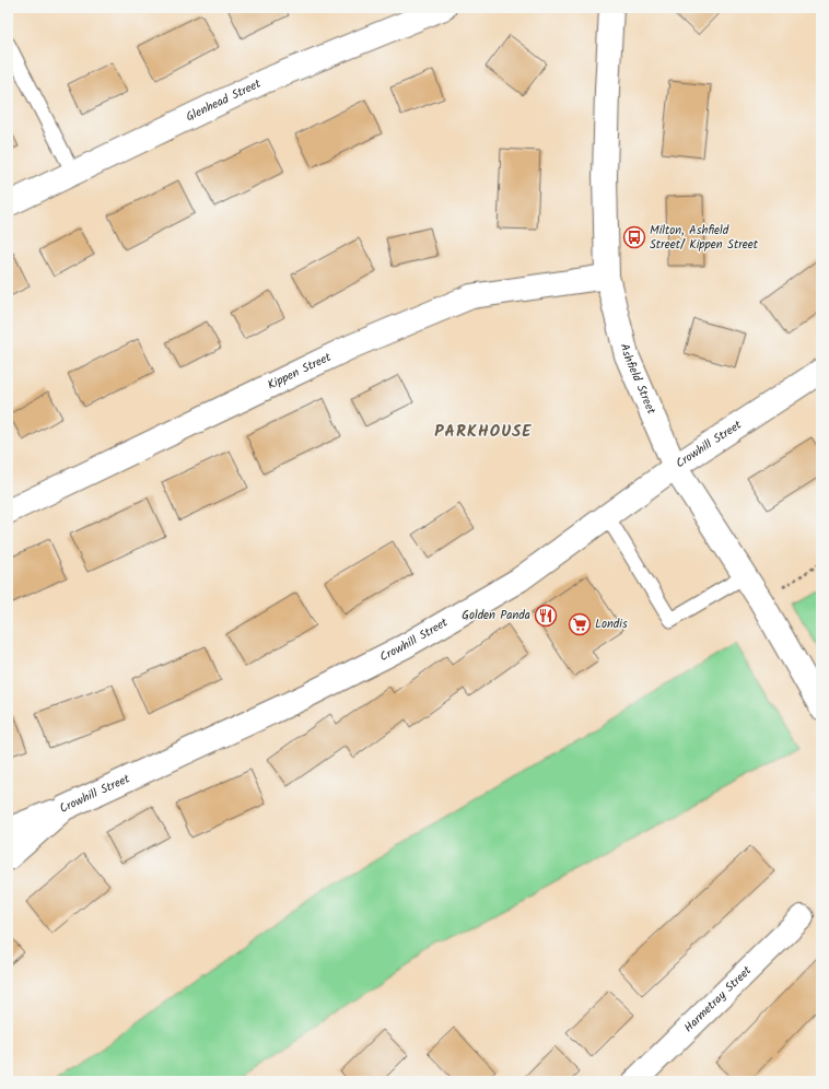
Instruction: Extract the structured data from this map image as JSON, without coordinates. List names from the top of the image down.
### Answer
{
  "streets": {
    "street": [
      "Glenhead Street",
      "Kippen Street",
      "Ashfield Street",
      "Crowhill Street",
      "Harmetray Street"
    ]
  },
  "crossings": [
    ["Kippen Street", "Ashfield Street"],
    ["Ashfield Street", "Crowhill Street"]
  ],
  "districts": ["PARKHOUSE"],
  "places": {
    "bus stop": ["Milton, Ashfield Street/ Kippen Street"],
    "restaurant": ["Golden Panda"],
    "supermarket": ["Londis"]
  }
}
